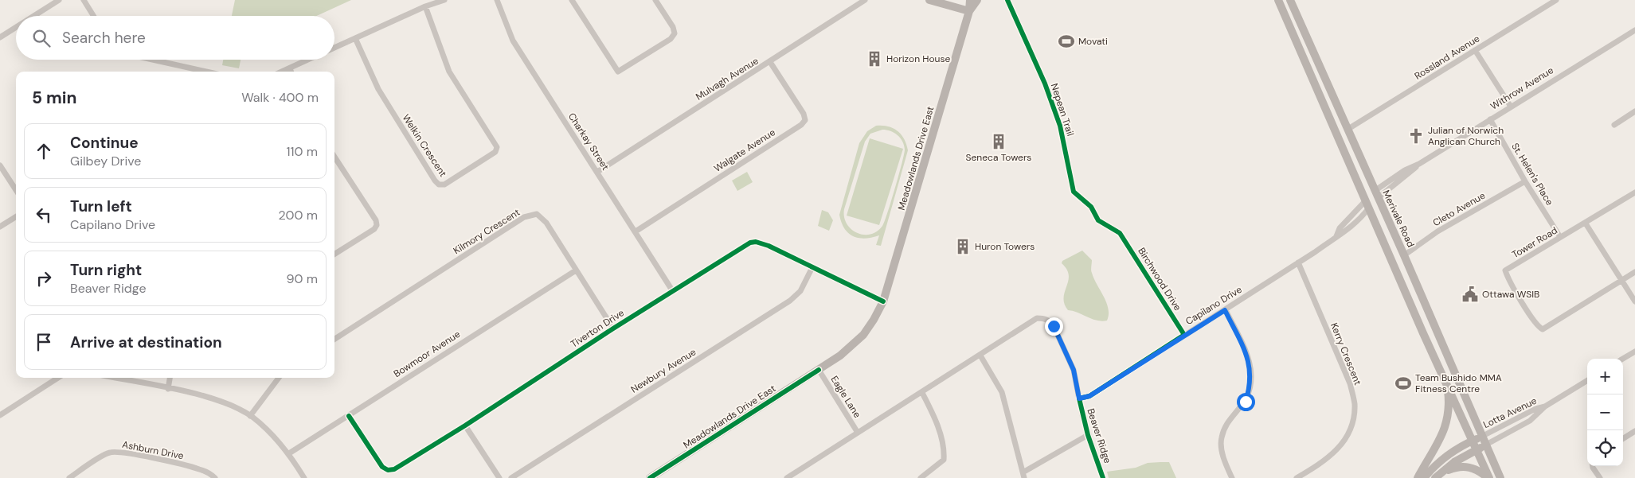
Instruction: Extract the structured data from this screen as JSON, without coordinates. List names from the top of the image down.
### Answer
{
  "streets": {
    "main road": ["Meadowlands Drive East", "Merivale Road", "Capilano Drive"],
    "street": [
      "Rossland Avenue",
      "Mulvagh Avenue",
      "Withrow Avenue",
      "Charkay Street",
      "Welkin Crescent",
      "Walgate Avenue",
      "St. Helen's Place",
      "Cleto Avenue",
      "Kilmory Crescent",
      "Tower Road",
      "Birchwood Drive",
      "Tiverton Drive",
      "Bowmoor Avenue",
      "Kerry Crescent",
      "Newbury Avenue",
      "Eagle Lane",
      "Lotta Avenue",
      "Beaver Ridge",
      "Ashburn Drive"
    ],
    "cycle path": ["Nepean Trail"]
  },
  "crossings": [
    ["Rossland Avenue", "Merivale Road"],
    ["Mulvagh Avenue", "Charkay Street"],
    ["Mulvagh Avenue", "Walgate Avenue"],
    ["Withrow Avenue", "St. Helen's Place"],
    ["Withrow Avenue", "Merivale Road"],
    ["Withrow Avenue", "Capilano Drive"],
    ["Charkay Street", "Walgate Avenue"],
    ["Charkay Street", "Tiverton Drive"],
    ["Meadowlands Drive East", "Tiverton Drive"],
    ["Meadowlands Drive East", "Eagle Lane"],
    ["St. Helen's Place", "Cleto Avenue"],
    ["St. Helen's Place", "Tower Road"],
    ["Cleto Avenue", "Merivale Road"],
    ["Merivale Road", "Capilano Drive"],
    ["Merivale Road", "Lotta Avenue"],
    ["Kilmory Crescent", "Tiverton Drive"],
    ["Kilmory Crescent", "Bowmoor Avenue"],
    ["Birchwood Drive", "Capilano Drive"],
    ["Capilano Drive", "Kerry Crescent"],
    ["Capilano Drive", "Beaver Ridge"],
    ["Tiverton Drive", "Bowmoor Avenue"],
    ["Tiverton Drive", "Newbury Avenue"],
    ["Eagle Lane", "Beaver Ridge"]
  ],
  "places": {
    "sports": ["Movati", "Team Bushido MMA Fitness Centre"],
    "building": ["Horizon House", "Seneca Towers", "Huron Towers"],
    "church": ["Julian of Norwich Anglican Church"],
    "public building": ["Ottawa WSIB"]
  },
  "page": {
    "search": "Search here",
    "heading": ["5 min", "Walk · 400 m"],
    "list": [
      ["Continue", "Gilbey Drive", "110 m"],
      ["Turn left", "Capilano Drive", "200 m"],
      ["Turn right", "Beaver Ridge", "90 m"],
      "Arrive at destination"
    ],
    "map_buttons": ["+", "−"]
  }
}
